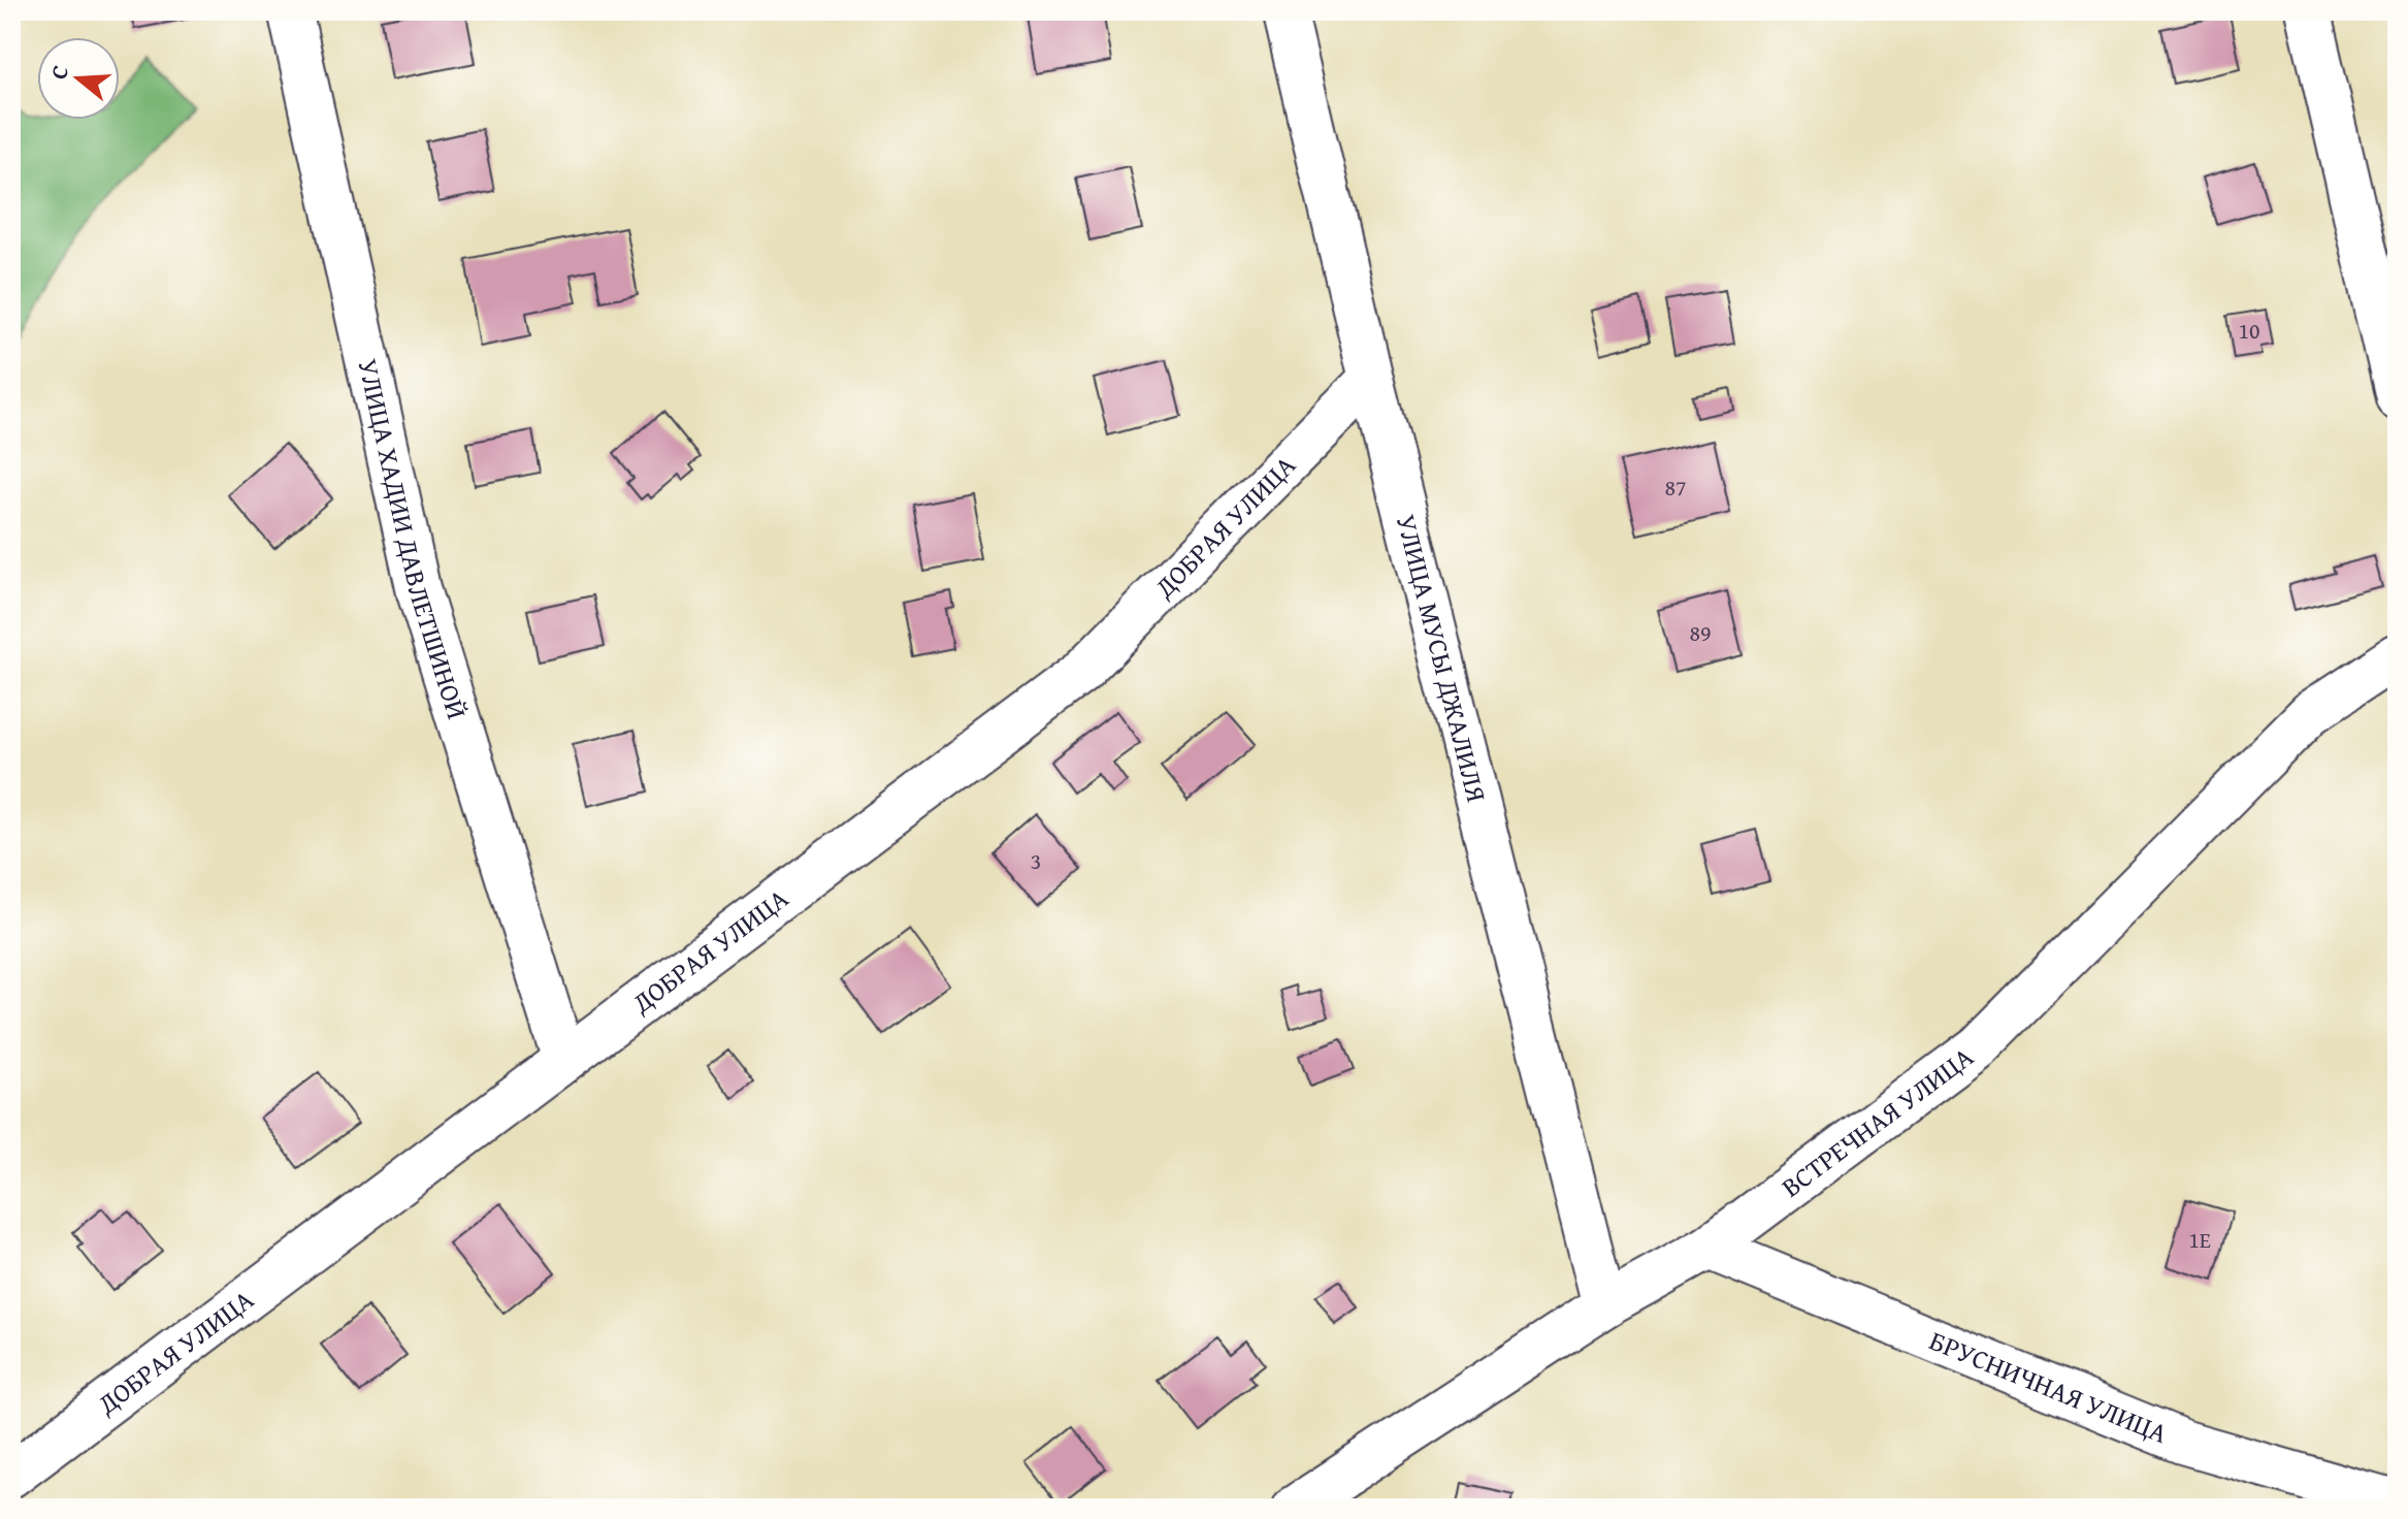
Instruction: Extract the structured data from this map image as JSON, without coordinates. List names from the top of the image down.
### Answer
{
  "streets": {
    "street": [
      "ДОБРАЯ УЛИЦА",
      "УЛИЦА ХАДИИ ДАВЛЕТШИНОЙ",
      "УЛИЦА МУСЫ ДЖАЛИЛЯ",
      "ВСТРЕЧНАЯ УЛИЦА",
      "БРУСНИЧНАЯ УЛИЦА"
    ]
  },
  "crossings": [
    ["ДОБРАЯ УЛИЦА", "УЛИЦА ХАДИИ ДАВЛЕТШИНОЙ"],
    ["ДОБРАЯ УЛИЦА", "УЛИЦА МУСЫ ДЖАЛИЛЯ"],
    ["УЛИЦА МУСЫ ДЖАЛИЛЯ", "ВСТРЕЧНАЯ УЛИЦА"],
    ["ВСТРЕЧНАЯ УЛИЦА", "БРУСНИЧНАЯ УЛИЦА"]
  ],
  "house_numbers": [
    "10",
    "87",
    "89",
    "3",
    "1Е"
  ],
  "north": "left"
}
